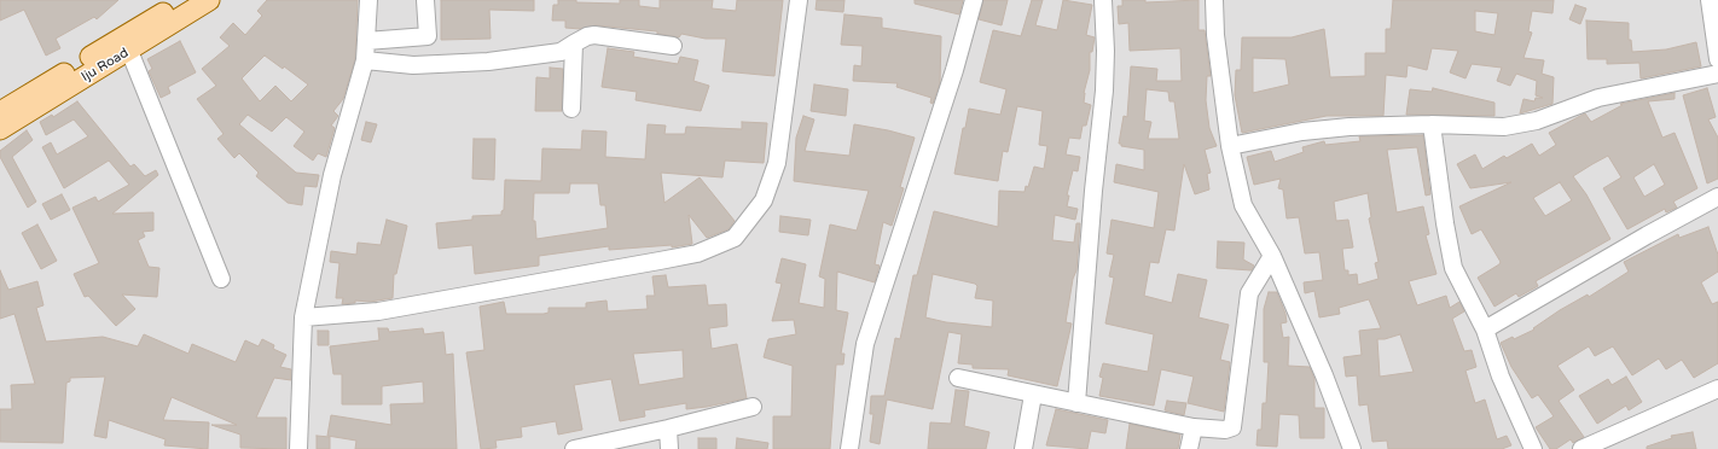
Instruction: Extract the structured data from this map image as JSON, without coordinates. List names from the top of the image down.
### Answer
{
  "streets": {
    "main road": ["Iju Road"]
  }
}
